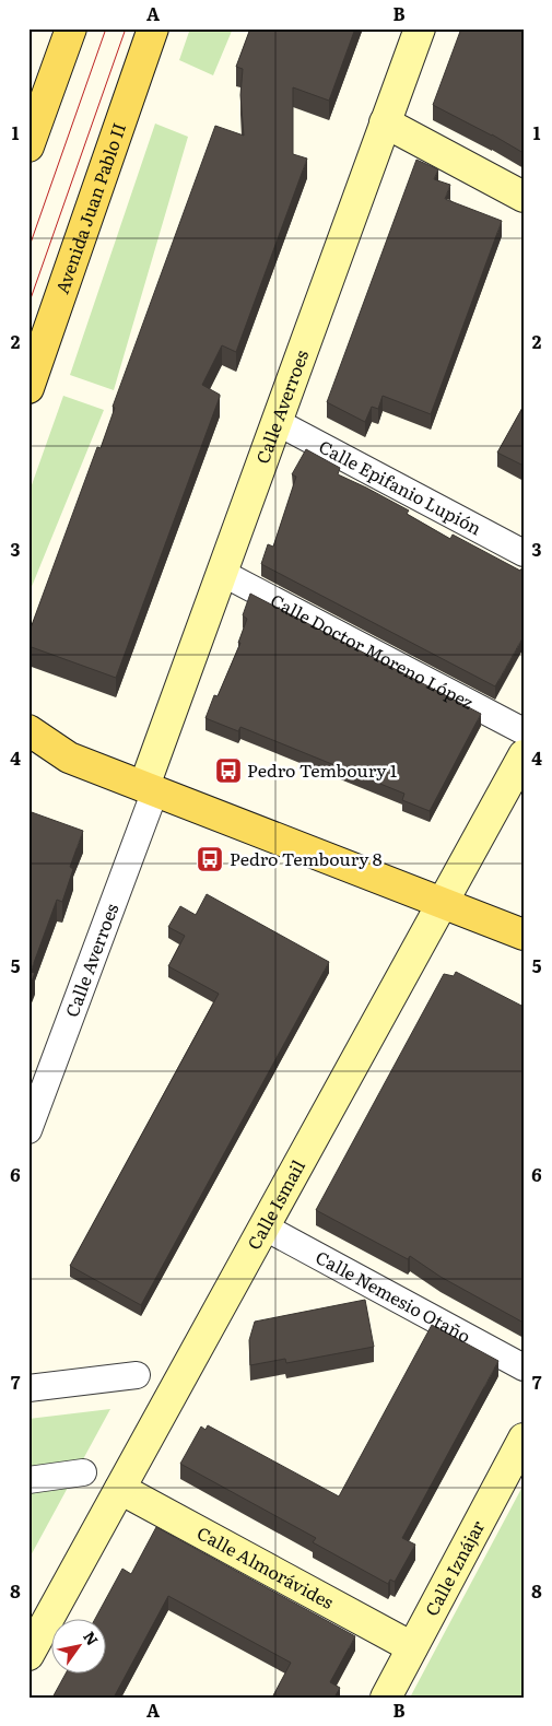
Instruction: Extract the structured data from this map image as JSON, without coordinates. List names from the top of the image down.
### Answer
{
  "streets": {
    "main road": ["Avenida Juan Pablo II"],
    "street": [
      "Calle Averroes",
      "Calle Epifanio Lupión",
      "Calle Doctor Moreno López",
      "Calle Ismail",
      "Calle Nemesio Otaño",
      "Calle Iznájar",
      "Calle Almorávides"
    ]
  },
  "crossings": [
    ["Calle Averroes", "Calle Epifanio Lupión"],
    ["Calle Averroes", "Calle Doctor Moreno López"],
    ["Calle Ismail", "Calle Nemesio Otaño"],
    ["Calle Ismail", "Calle Almorávides"],
    ["Calle Iznájar", "Calle Almorávides"]
  ],
  "places": {
    "bus stop": ["Pedro Temboury 1", "Pedro Temboury 8"]
  },
  "north": "top right",
  "grid": {
    "columns": ["A", "B"],
    "rows": [
      "1",
      "2",
      "3",
      "4",
      "5",
      "6",
      "7",
      "8"
    ]
  }
}
